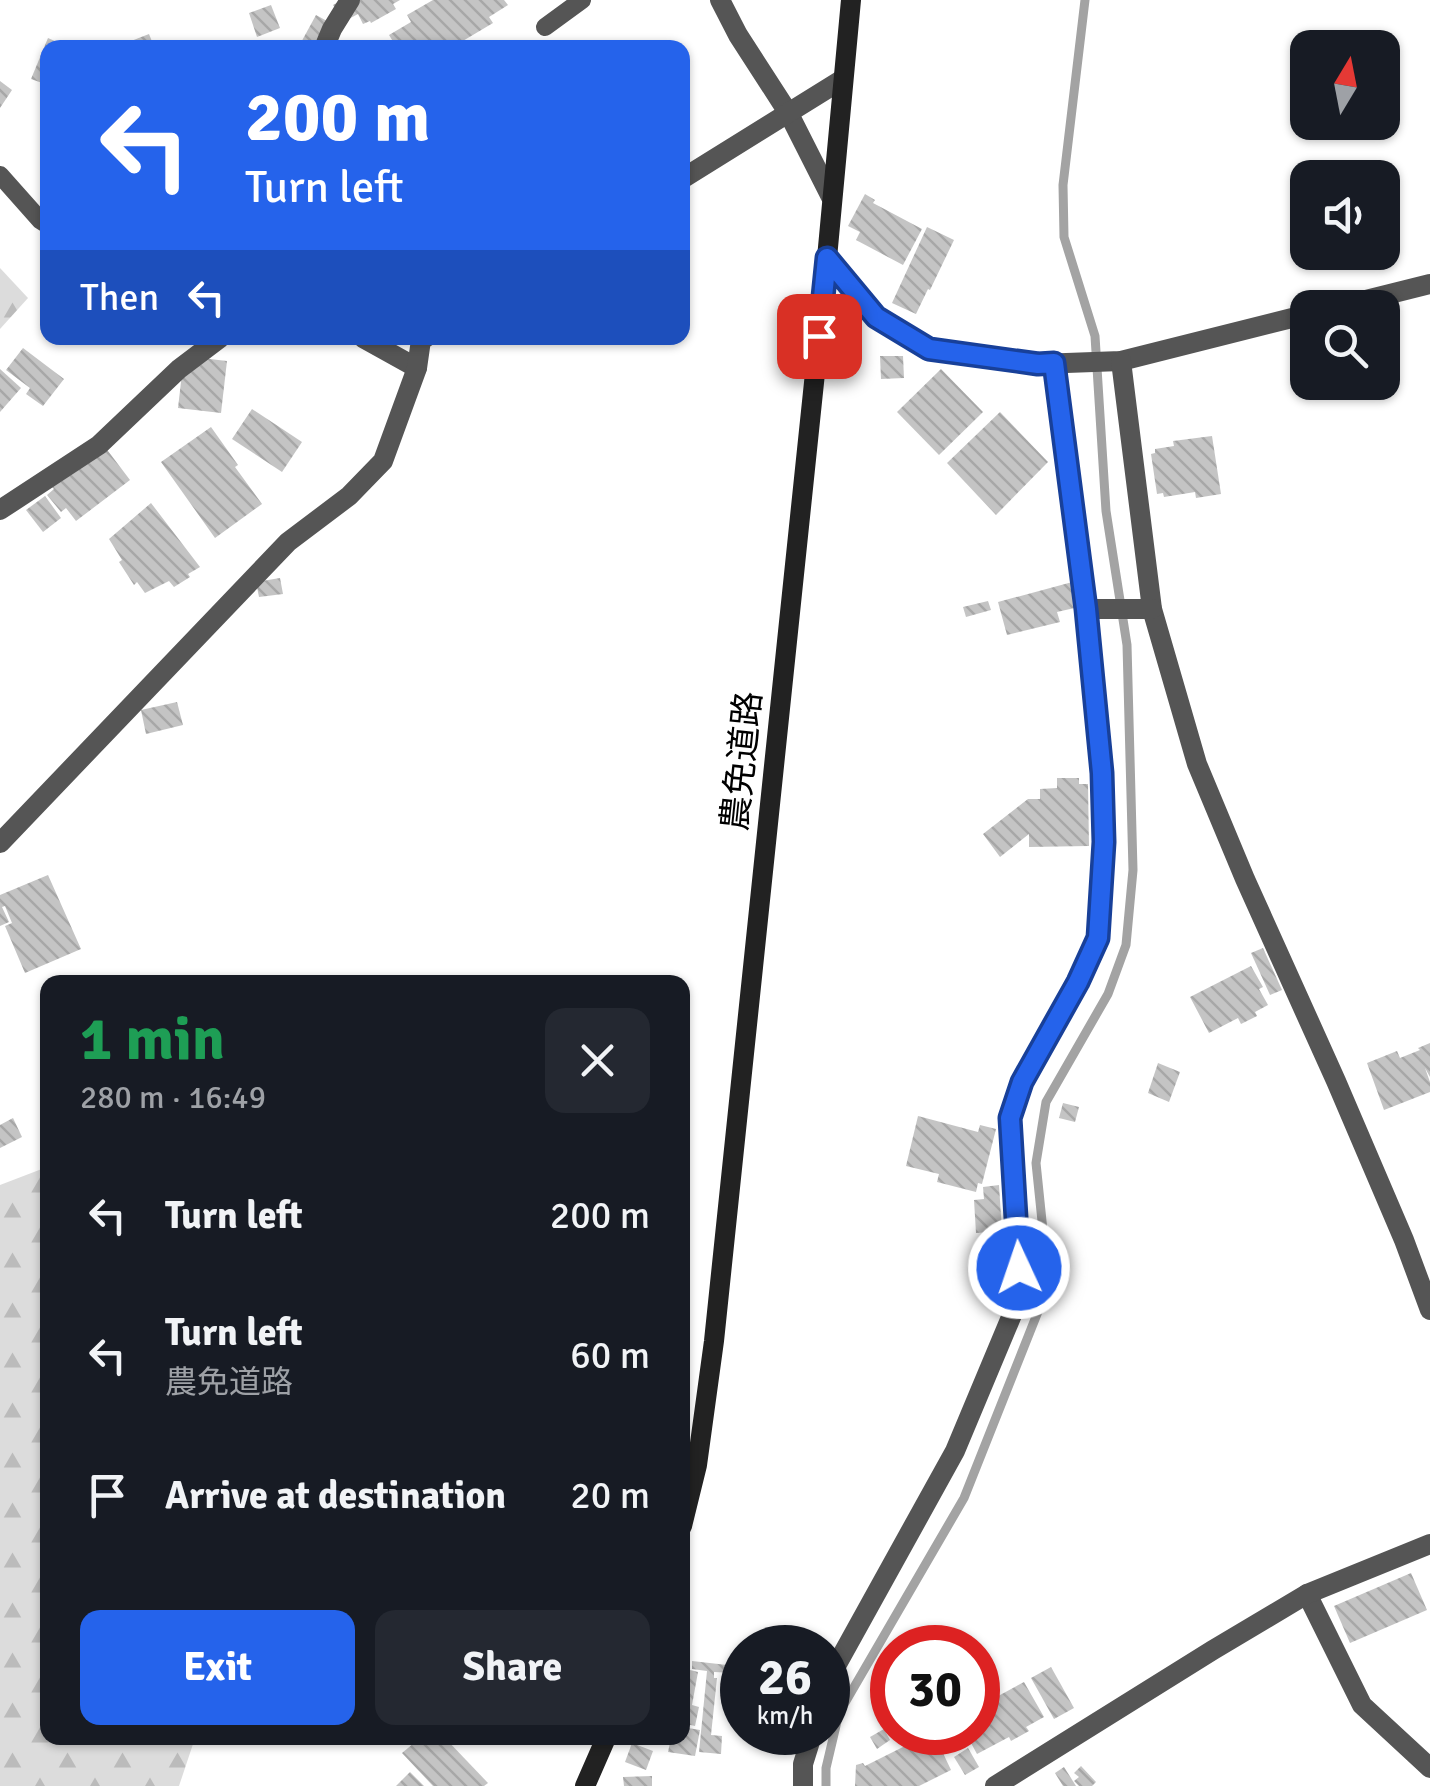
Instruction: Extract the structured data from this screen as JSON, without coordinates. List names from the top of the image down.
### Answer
{
  "streets": {
    "street": ["農免道路"]
  },
  "north": "top",
  "page": {
    "turn": ["200 m", "Turn left"],
    "then": "Then",
    "heading": ["1 min", "280 m · 16:49"],
    "list": [
      {
        "name": "Turn left",
        "value": "200 m"
      },
      {
        "name": "Turn left",
        "note": "農免道路",
        "value": "60 m"
      },
      {
        "name": "Arrive at destination",
        "value": "20 m"
      }
    ],
    "buttons": ["Exit", "Share"],
    "speed": "26 km/h",
    "limit": "30"
  }
}
